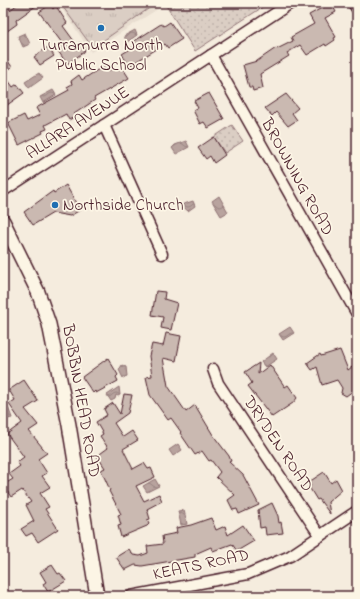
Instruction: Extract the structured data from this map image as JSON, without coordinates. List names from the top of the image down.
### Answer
{
  "streets": {
    "main road": ["BOBBIN HEAD ROAD"],
    "street": [
      "ALLARA AVENUE",
      "BROWNING ROAD",
      "DRYDEN ROAD",
      "KEATS ROAD"
    ]
  },
  "crossings": [
    ["ALLARA AVENUE", "BROWNING ROAD"],
    ["DRYDEN ROAD", "KEATS ROAD"]
  ],
  "places": ["Turramurra North Public School", "Northside Church"]
}
